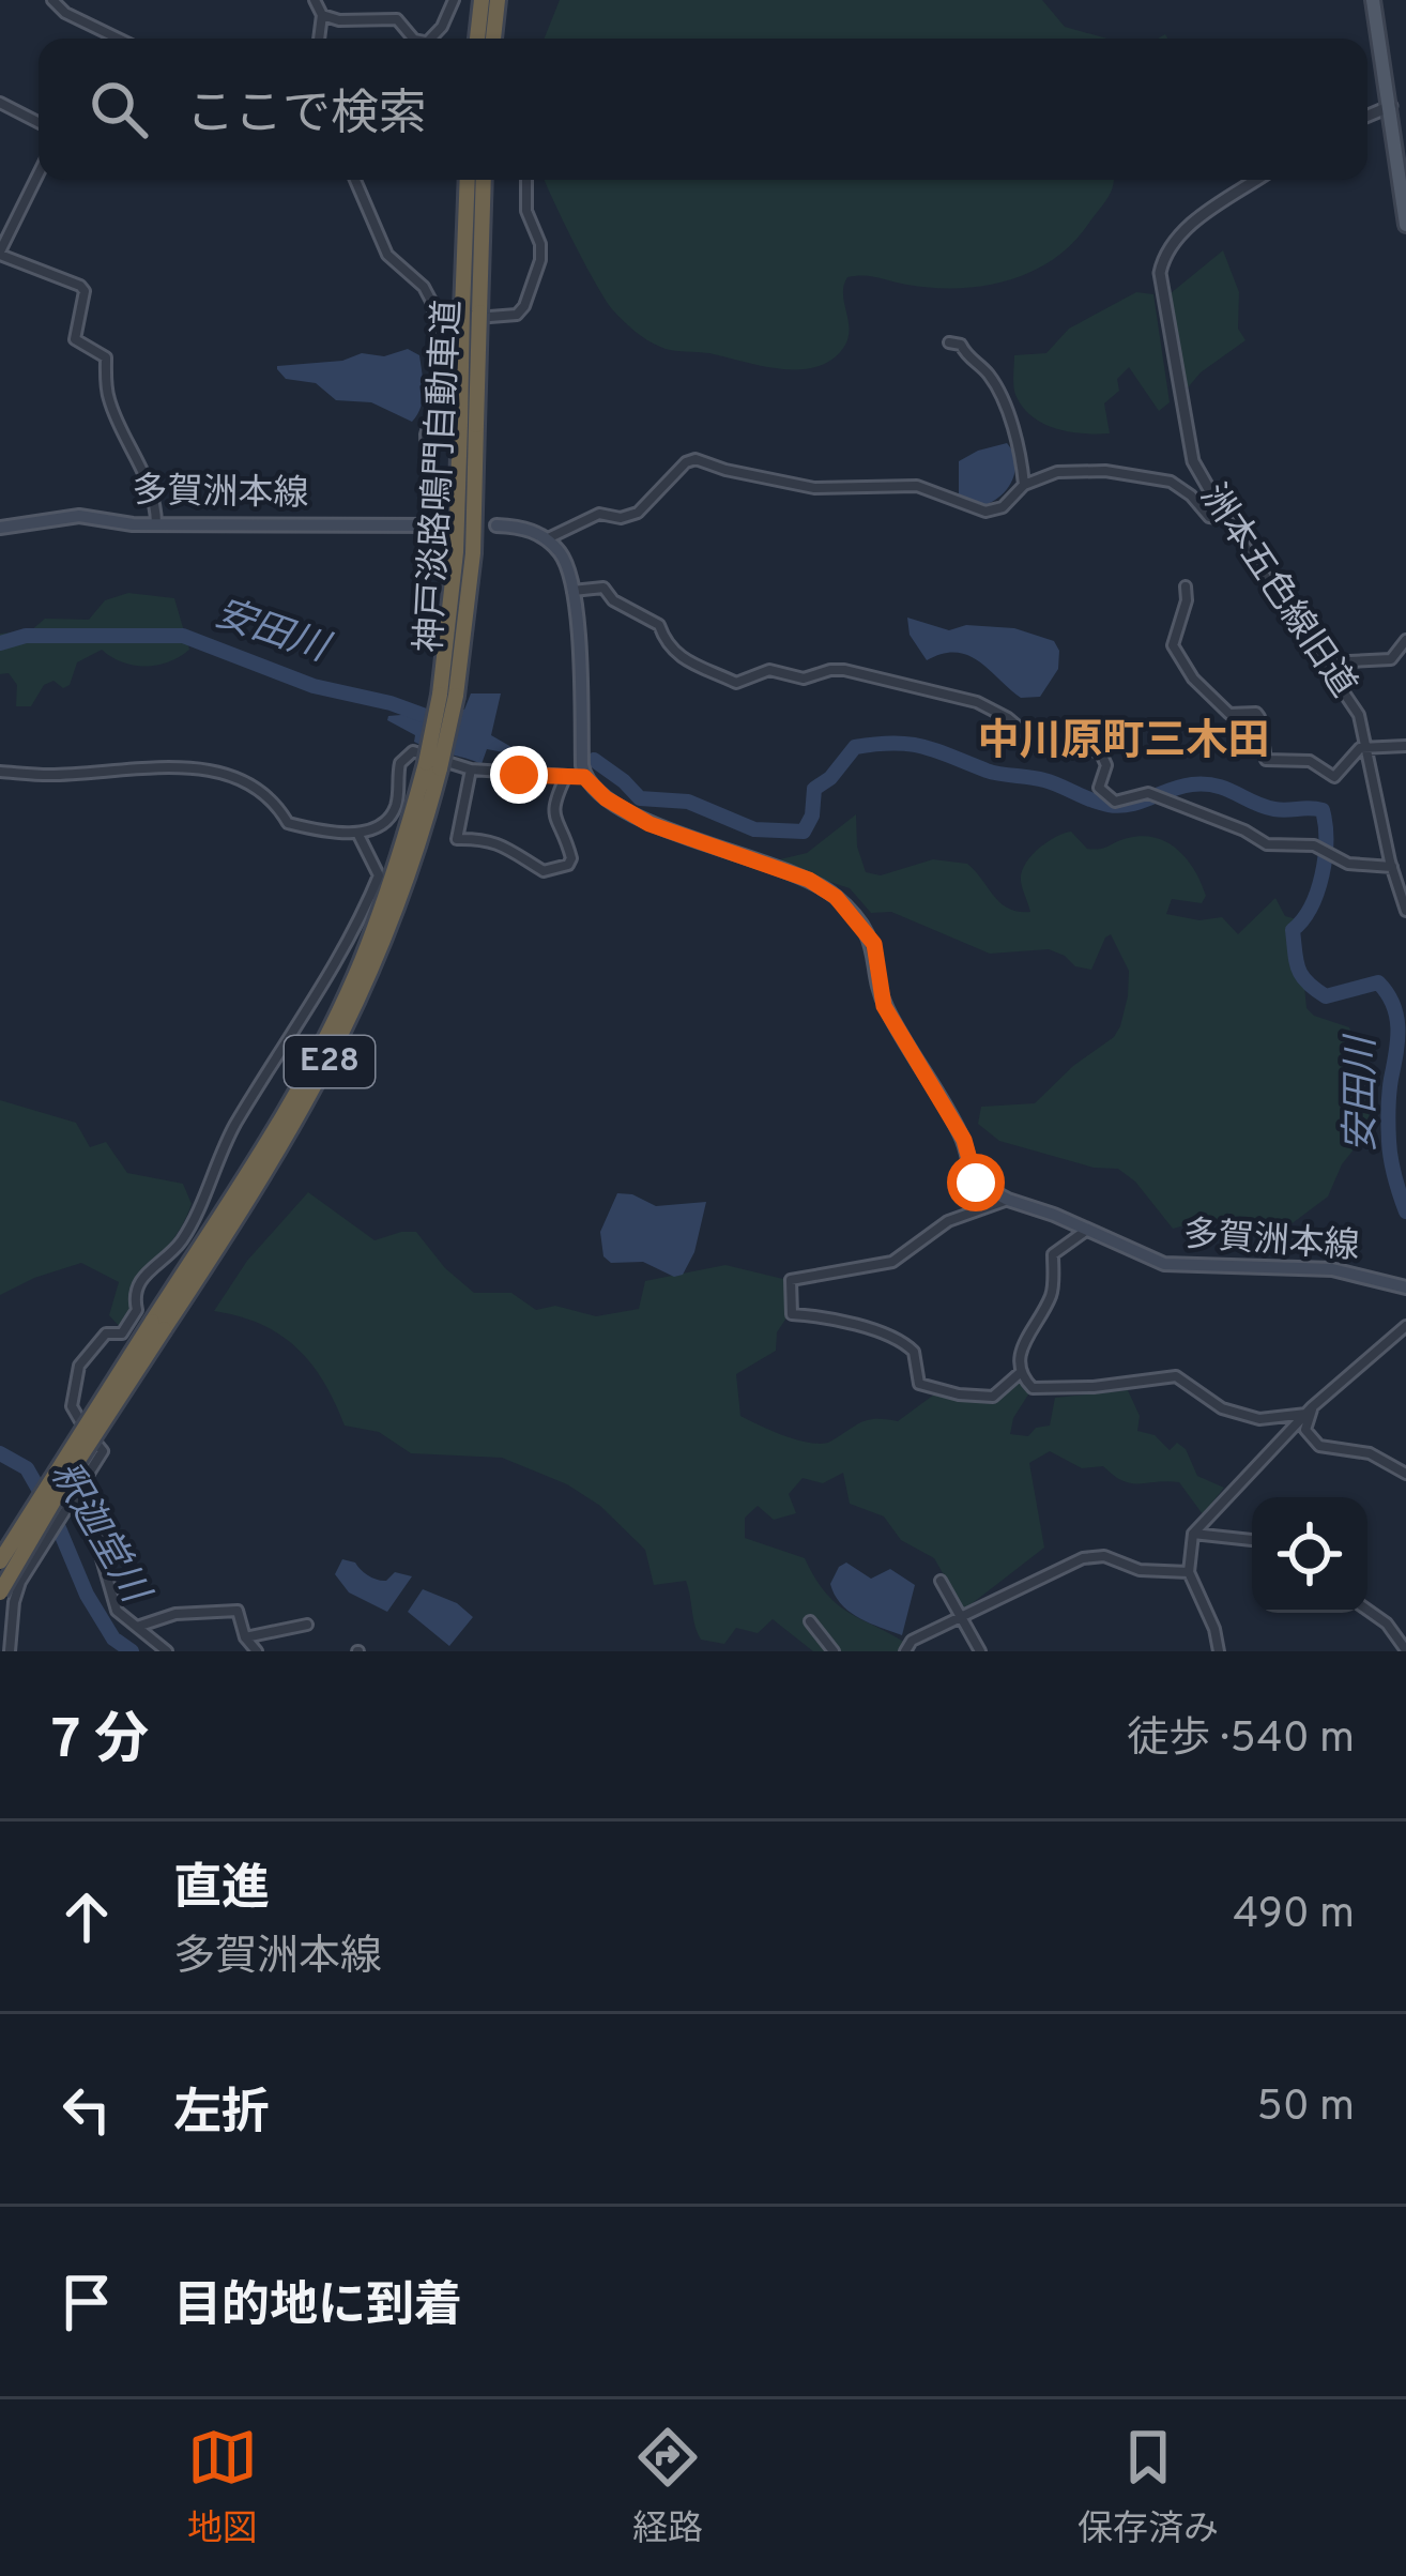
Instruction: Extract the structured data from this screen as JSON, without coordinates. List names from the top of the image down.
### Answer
{
  "streets": {
    "highway": ["神戸淡路鳴門自動車道", "E28"],
    "main road": ["多賀洲本線"],
    "street": ["洲本五色線旧道"]
  },
  "districts": ["中川原町三木田"],
  "water": ["安田川", "釈迦堂川"],
  "page": {
    "search": "ここで検索",
    "heading": ["7 分", "徒歩 · 540 m"],
    "list": [
      ["直進", "多賀洲本線", "490 m"],
      ["左折", "50 m"],
      "目的地に到着"
    ],
    "nav": ["地図", "経路", "保存済み"]
  }
}
